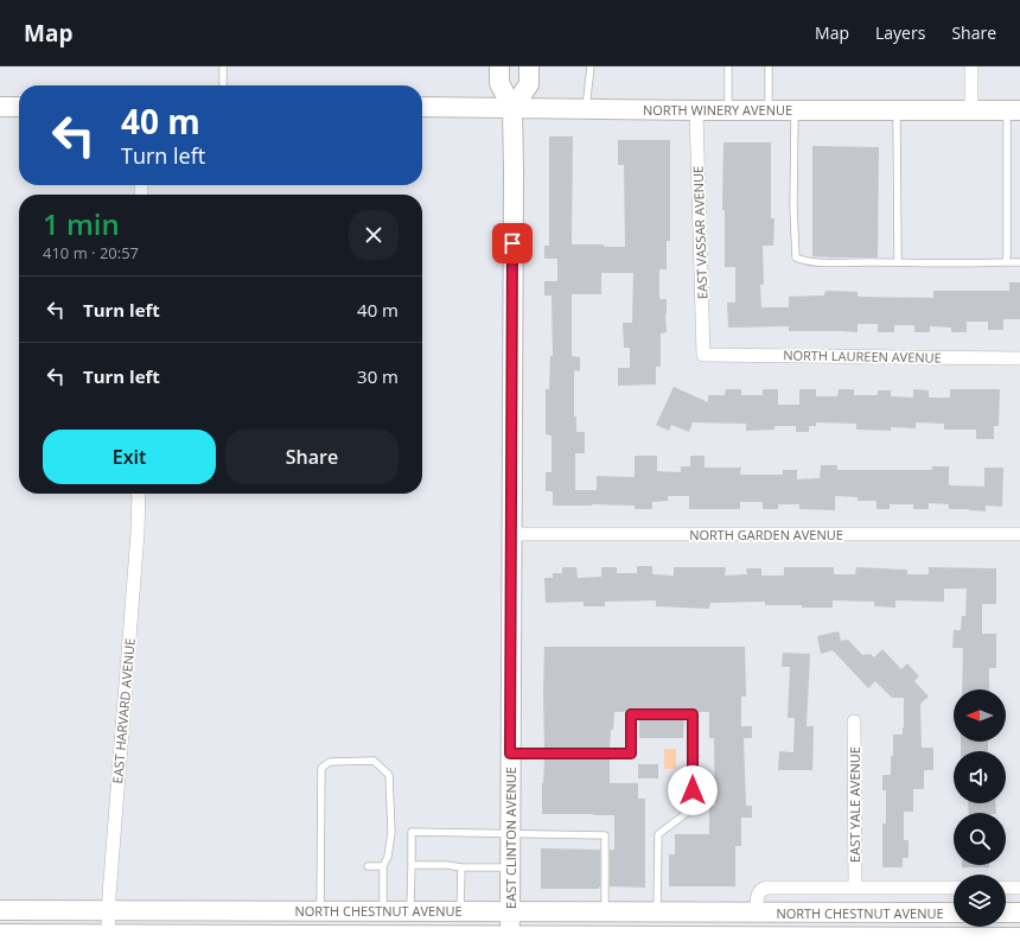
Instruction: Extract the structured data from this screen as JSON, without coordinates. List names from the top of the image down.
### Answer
{
  "streets": {
    "main road": ["NORTH WINERY AVENUE", "EAST CLINTON AVENUE", "NORTH CHESTNUT AVENUE"],
    "street": [
      "EAST VASSAR AVENUE",
      "NORTH LAUREEN AVENUE",
      "NORTH GARDEN AVENUE",
      "EAST HARVARD AVENUE",
      "EAST YALE AVENUE"
    ]
  },
  "crossings": [
    ["NORTH WINERY AVENUE", "EAST VASSAR AVENUE"],
    ["NORTH WINERY AVENUE", "EAST CLINTON AVENUE"],
    ["EAST VASSAR AVENUE", "NORTH LAUREEN AVENUE"],
    ["NORTH GARDEN AVENUE", "EAST CLINTON AVENUE"],
    ["EAST HARVARD AVENUE", "NORTH CHESTNUT AVENUE"],
    ["EAST YALE AVENUE", "NORTH CHESTNUT AVENUE"],
    ["EAST CLINTON AVENUE", "NORTH CHESTNUT AVENUE"]
  ],
  "north": "left",
  "page": {
    "header": "Map",
    "nav": ["Map", "Layers", "Share"],
    "turn": ["40 m", "Turn left"],
    "heading": ["1 min", "410 m · 20:57"],
    "list": [
      {
        "name": "Turn left",
        "value": "40 m"
      },
      {
        "name": "Turn left",
        "value": "30 m"
      }
    ],
    "buttons": ["Exit", "Share"]
  }
}
